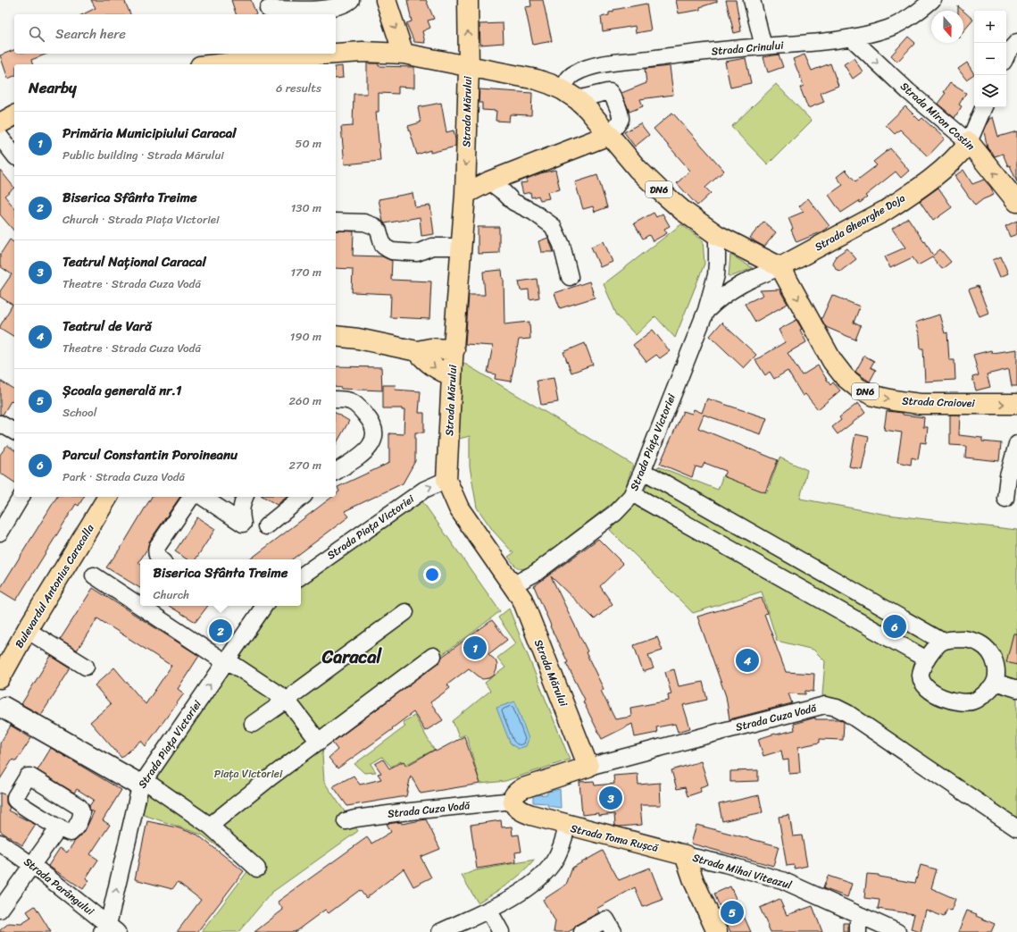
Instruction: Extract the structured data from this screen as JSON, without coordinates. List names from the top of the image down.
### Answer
{
  "streets": {
    "main road": [
      "Strada Mărului",
      "Strada Miron Costin",
      "DN6",
      "Strada Gheorghe Doja",
      "Strada Craiovei",
      "Bulevardul Antonius Caracalla",
      "Strada Cuza Vodă",
      "Strada Toma Rușcă"
    ],
    "street": [
      "Strada Crinului",
      "Strada Piața Victoriei",
      "Strada Mihai Viteazul",
      "Strada Parângului"
    ]
  },
  "crossings": [
    ["Strada Crinului", "Strada Miron Costin"],
    ["Strada Crinului", "DN6"],
    ["Strada Mărului", "DN6"],
    ["Strada Mărului", "Strada Piața Victoriei"],
    ["Strada Mărului", "Strada Cuza Vodă"],
    ["Strada Miron Costin", "Strada Gheorghe Doja"],
    ["DN6", "Strada Gheorghe Doja"],
    ["DN6", "Strada Craiovei"],
    ["DN6", "Strada Piața Victoriei"],
    ["Strada Gheorghe Doja", "Strada Craiovei"],
    ["Strada Gheorghe Doja", "Strada Piața Victoriei"],
    ["Strada Craiovei", "Strada Piața Victoriei"],
    ["Strada Piața Victoriei", "Strada Parângului"],
    ["Strada Toma Rușcă", "Strada Mihai Viteazul"]
  ],
  "one_way": ["Strada Craiovei"],
  "districts": ["Caracal"],
  "parks": ["Piața Victoriei"],
  "north": "bottom",
  "page": {
    "map_buttons": ["+", "−"],
    "search": "Search here",
    "heading": ["Nearby", "6 results"],
    "list": [
      {
        "mark": "1",
        "name": "Primăria Municipiului Caracal",
        "note": "Public building · Strada Mărului",
        "value": "50 m"
      },
      {
        "mark": "2",
        "name": "Biserica Sfânta Treime",
        "note": "Church · Strada Piața Victoriei",
        "value": "130 m"
      },
      {
        "mark": "3",
        "name": "Teatrul Național Caracal",
        "note": "Theatre · Strada Cuza Vodă",
        "value": "170 m"
      },
      {
        "mark": "4",
        "name": "Teatrul de Vară",
        "note": "Theatre · Strada Cuza Vodă",
        "value": "190 m"
      },
      {
        "mark": "5",
        "name": "Școala generală nr.1",
        "note": "School",
        "value": "260 m"
      },
      {
        "mark": "6",
        "name": "Parcul Constantin Poroineanu",
        "note": "Park · Strada Cuza Vodă",
        "value": "270 m"
      }
    ],
    "popup": ["Biserica Sfânta Treime", "Church"],
    "pins": [
      "6",
      "2",
      "1",
      "4",
      "3",
      "5"
    ]
  }
}
